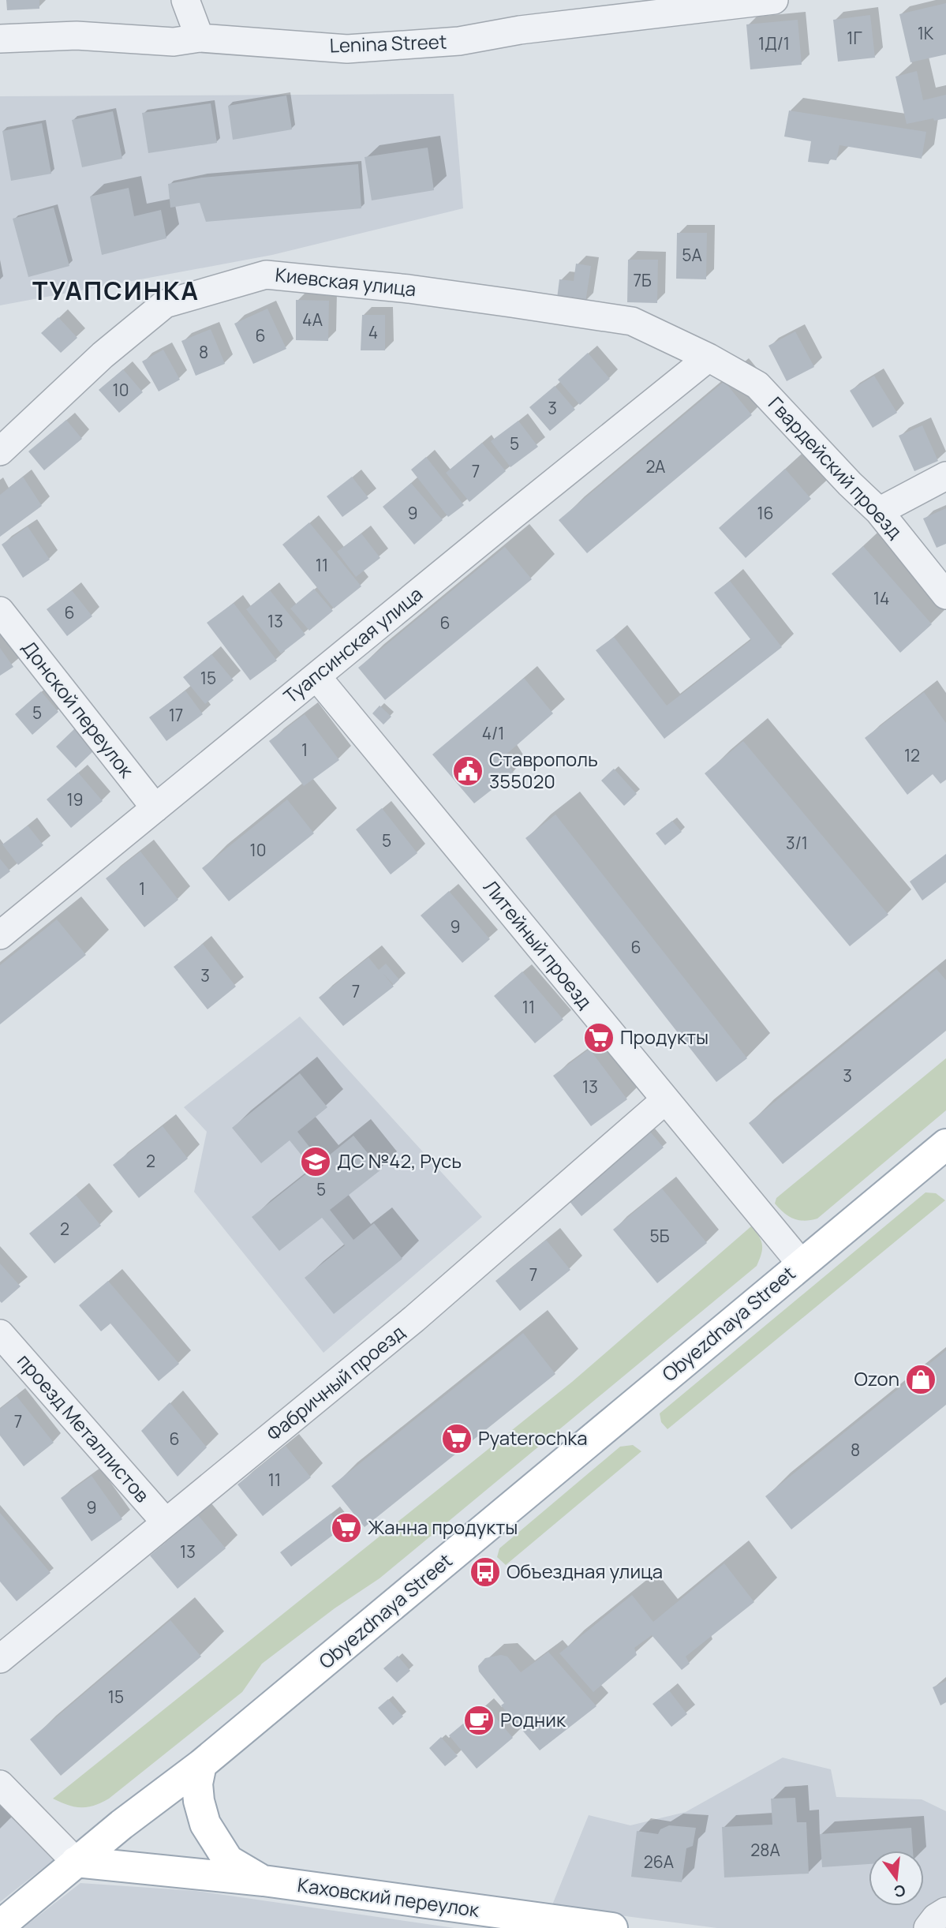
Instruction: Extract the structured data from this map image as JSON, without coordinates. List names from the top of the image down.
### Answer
{
  "streets": {
    "main road": ["Obyezdnaya Street", "Каховский переулок"],
    "street": [
      "Lenina Street",
      "Киевская улица",
      "Гвардейский проезд",
      "Туапсинская улица",
      "Донской переулок",
      "Литейный проезд",
      "Фабричный проезд",
      "проезд Металлистов"
    ]
  },
  "crossings": [
    ["Киевская улица", "Гвардейский проезд"],
    ["Киевская улица", "Туапсинская улица"],
    ["Гвардейский проезд", "Туапсинская улица"],
    ["Туапсинская улица", "Донской переулок"],
    ["Туапсинская улица", "Литейный проезд"],
    ["Литейный проезд", "Obyezdnaya Street"],
    ["Литейный проезд", "Фабричный проезд"],
    ["Obyezdnaya Street", "Каховский переулок"],
    ["Фабричный проезд", "проезд Металлистов"]
  ],
  "districts": ["ТУАПСИНКА"],
  "places": {
    "public building": ["Ставрополь 355020"],
    "supermarket": ["Продукты", "Pyaterochka", "Жанна продукты"],
    "school or university": ["ДС №42, Русь"],
    "shop": ["Ozon"],
    "bus stop": ["Объездная улица"],
    "cafe": ["Родник"]
  },
  "house_numbers": [
    "1К",
    "1Г",
    "1Д/1",
    "5А",
    "7Б",
    "4А",
    "4",
    "6",
    "8",
    "10",
    "3",
    "5",
    "2А",
    "7",
    "9",
    "16",
    "11",
    "14",
    "6",
    "13",
    "6",
    "15",
    "5",
    "17",
    "4/1",
    "1",
    "12",
    "19",
    "5",
    "3/1",
    "10",
    "1",
    "9",
    "6",
    "3",
    "7",
    "11",
    "3",
    "13",
    "2",
    "5",
    "2",
    "5Б",
    "7",
    "7",
    "6",
    "8",
    "11",
    "9",
    "13",
    "15",
    "28А",
    "26А"
  ],
  "north": "bottom"
}
